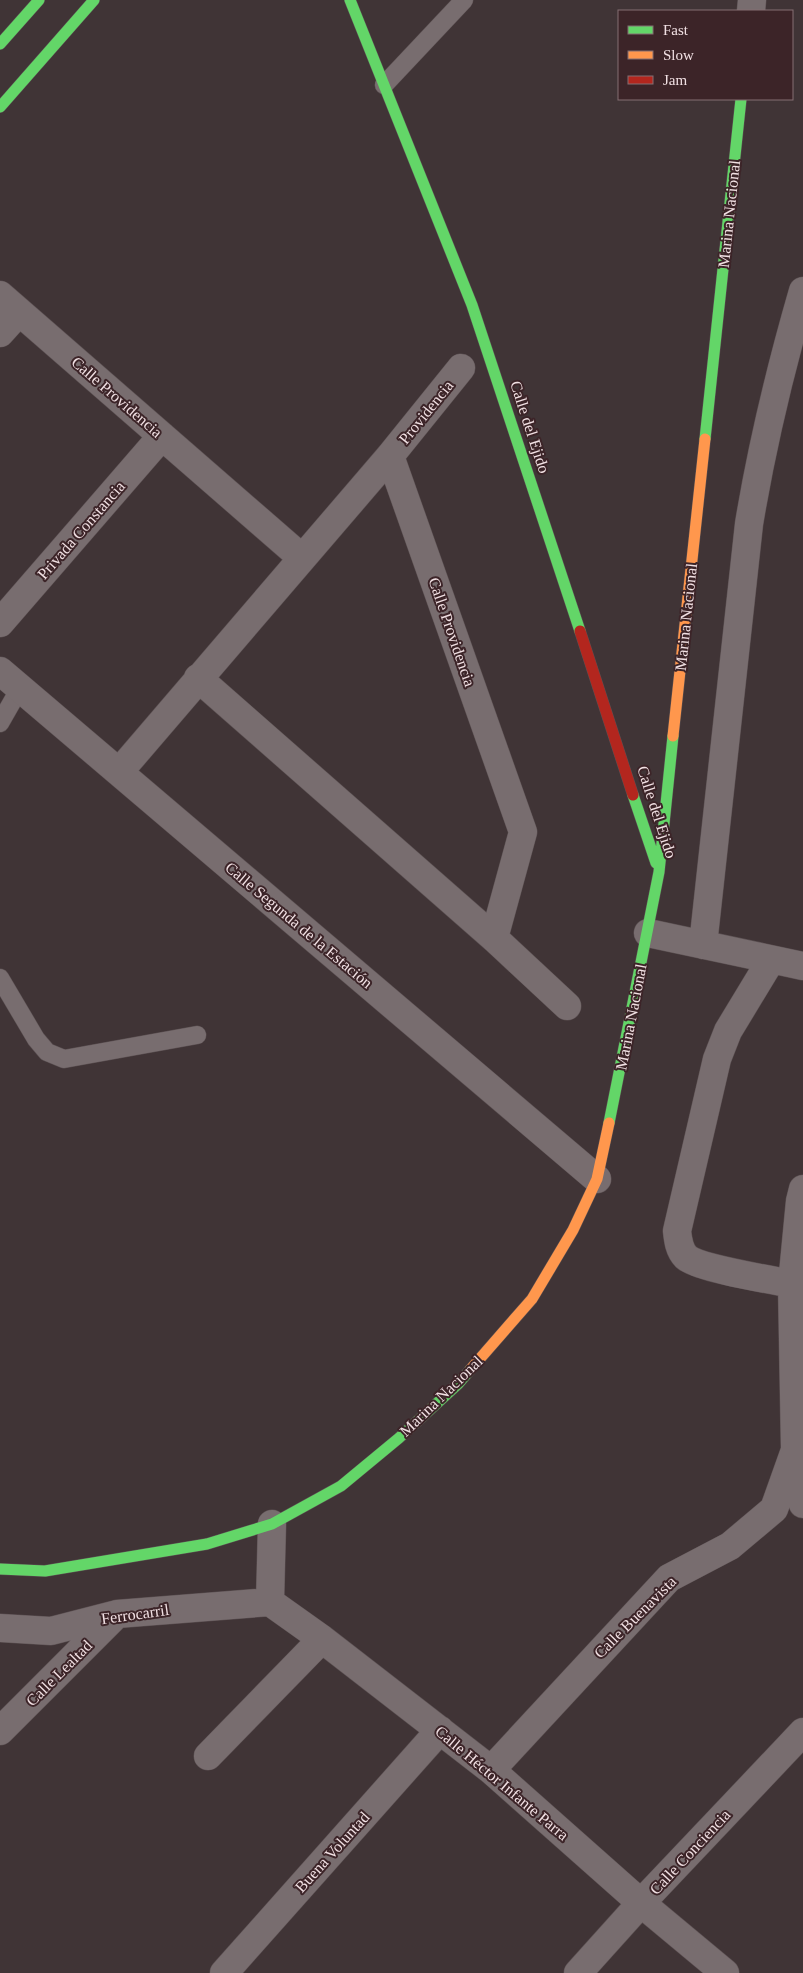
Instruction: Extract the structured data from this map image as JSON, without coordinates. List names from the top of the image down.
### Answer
{
  "streets": {
    "street": [
      "Marina Nacional",
      "Calle Providencia",
      "Providencia",
      "Calle del Ejido",
      "Privada Constancia",
      "Calle Segunda de la Estación",
      "Ferrocarril",
      "Calle Buenavista",
      "Calle Lealtad",
      "Calle Héctor Infante Parra",
      "Buena Voluntad",
      "Calle Conciencia"
    ]
  },
  "crossings": [
    ["Marina Nacional", "Calle del Ejido"],
    ["Marina Nacional", "Calle Segunda de la Estación"],
    ["Calle Providencia", "Providencia"],
    ["Calle Providencia", "Privada Constancia"],
    ["Ferrocarril", "Calle Lealtad"],
    ["Ferrocarril", "Calle Héctor Infante Parra"],
    ["Calle Buenavista", "Calle Héctor Infante Parra"],
    ["Calle Héctor Infante Parra", "Buena Voluntad"],
    ["Calle Héctor Infante Parra", "Calle Conciencia"]
  ],
  "legend": ["Fast", "Slow", "Jam"]
}
